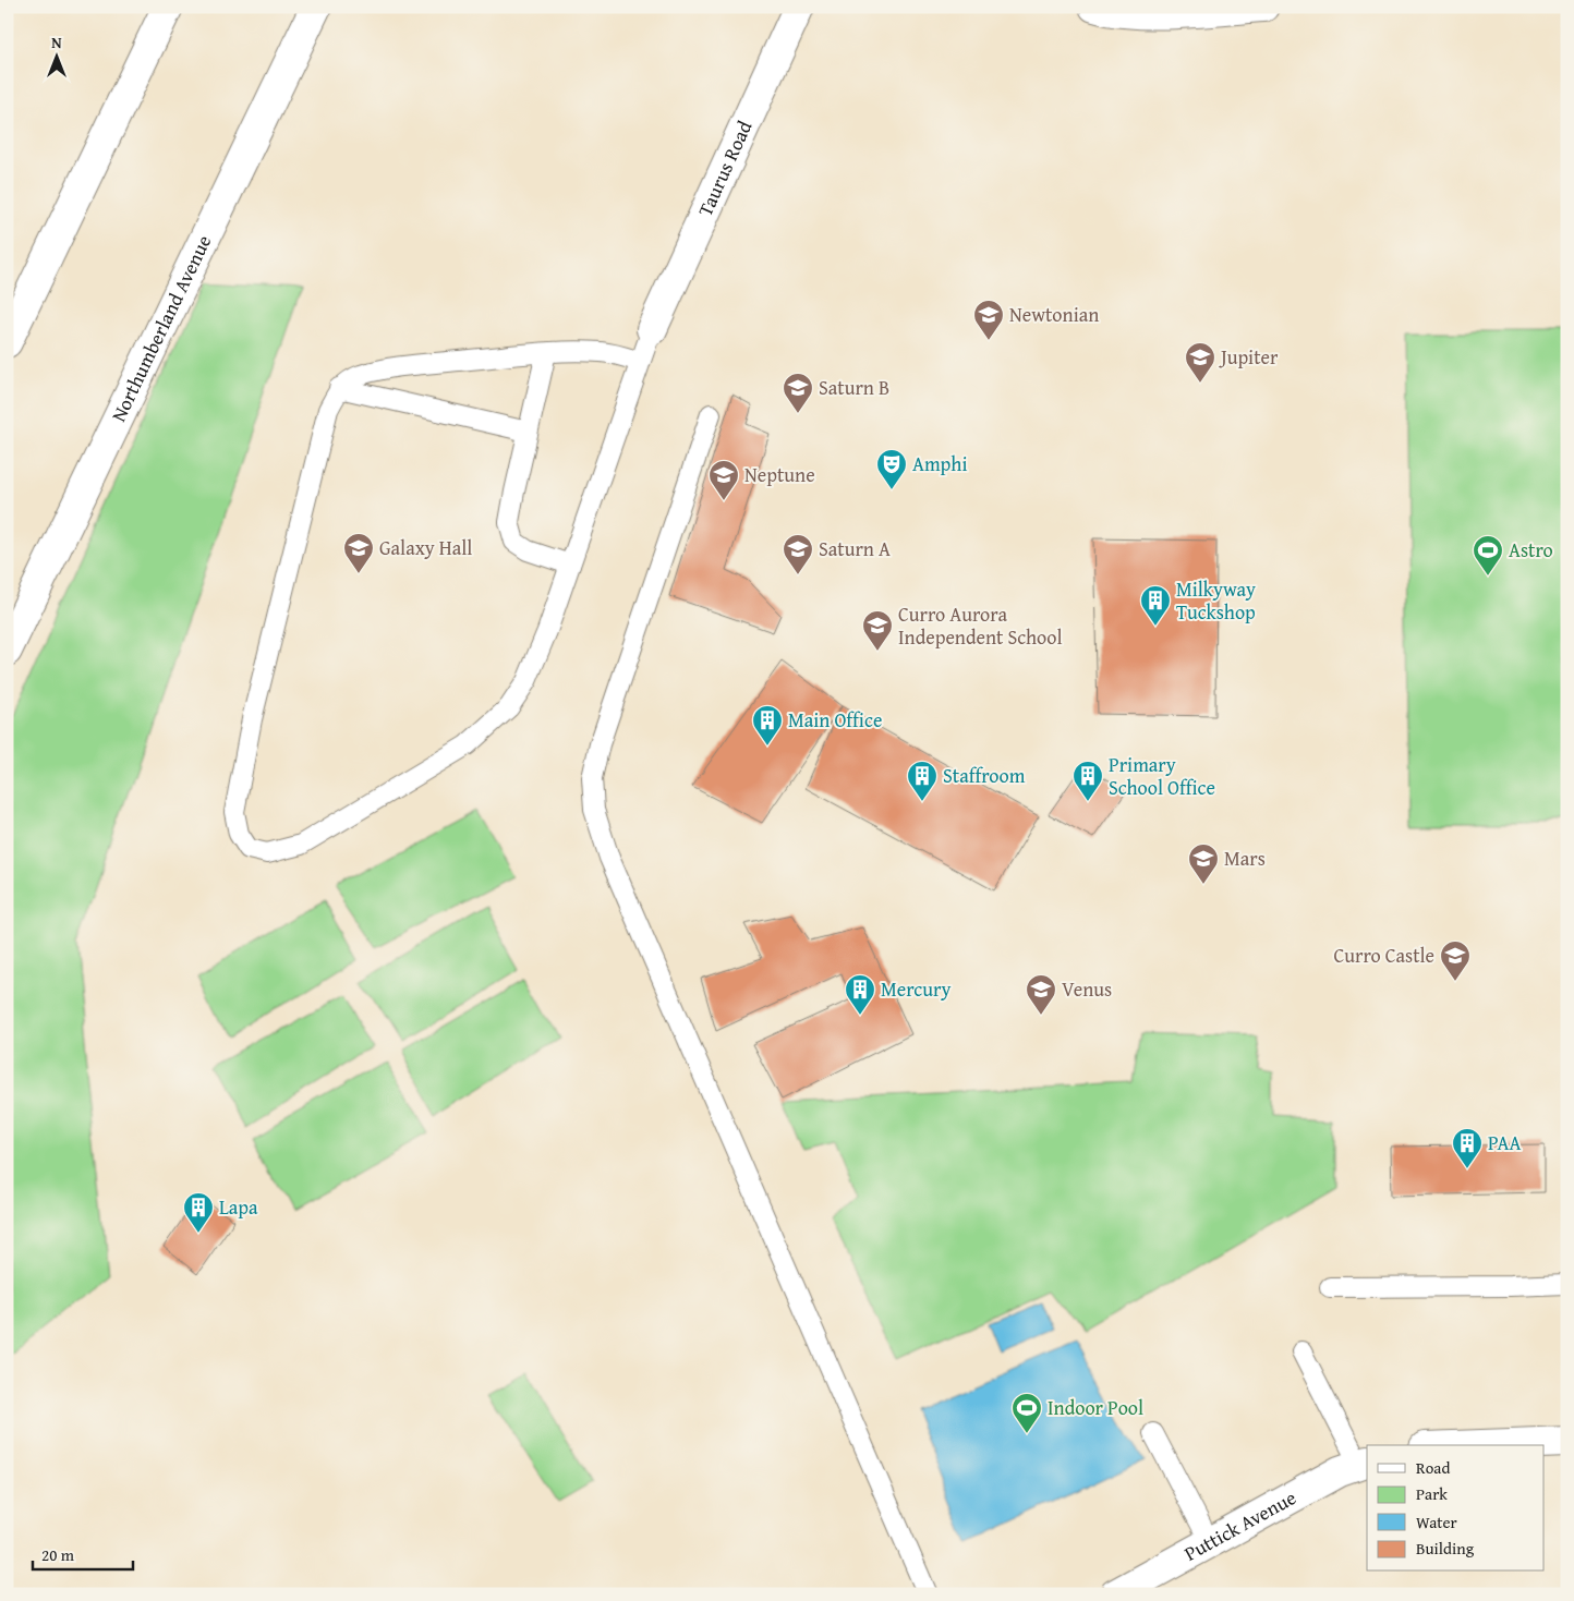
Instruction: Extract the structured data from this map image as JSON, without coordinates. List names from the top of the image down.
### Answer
{
  "streets": {
    "main road": ["Taurus Road", "Northumberland Avenue", "Puttick Avenue"]
  },
  "places": {
    "school or university": [
      "Newtonian",
      "Jupiter",
      "Saturn B",
      "Neptune",
      "Galaxy Hall",
      "Saturn A",
      "Curro Aurora Independent School",
      "Mars",
      "Curro Castle",
      "Venus"
    ],
    "theatre": ["Amphi"],
    "sports": ["Astro", "Indoor Pool"],
    "building": [
      "Milkyway Tuckshop",
      "Main Office",
      "Staffroom",
      "Primary School Office",
      "Mercury",
      "PAA",
      "Lapa"
    ]
  },
  "legend": [
    "Road",
    "Park",
    "Water",
    "Building"
  ],
  "scale_bar": "20 m",
  "north": "top"
}
